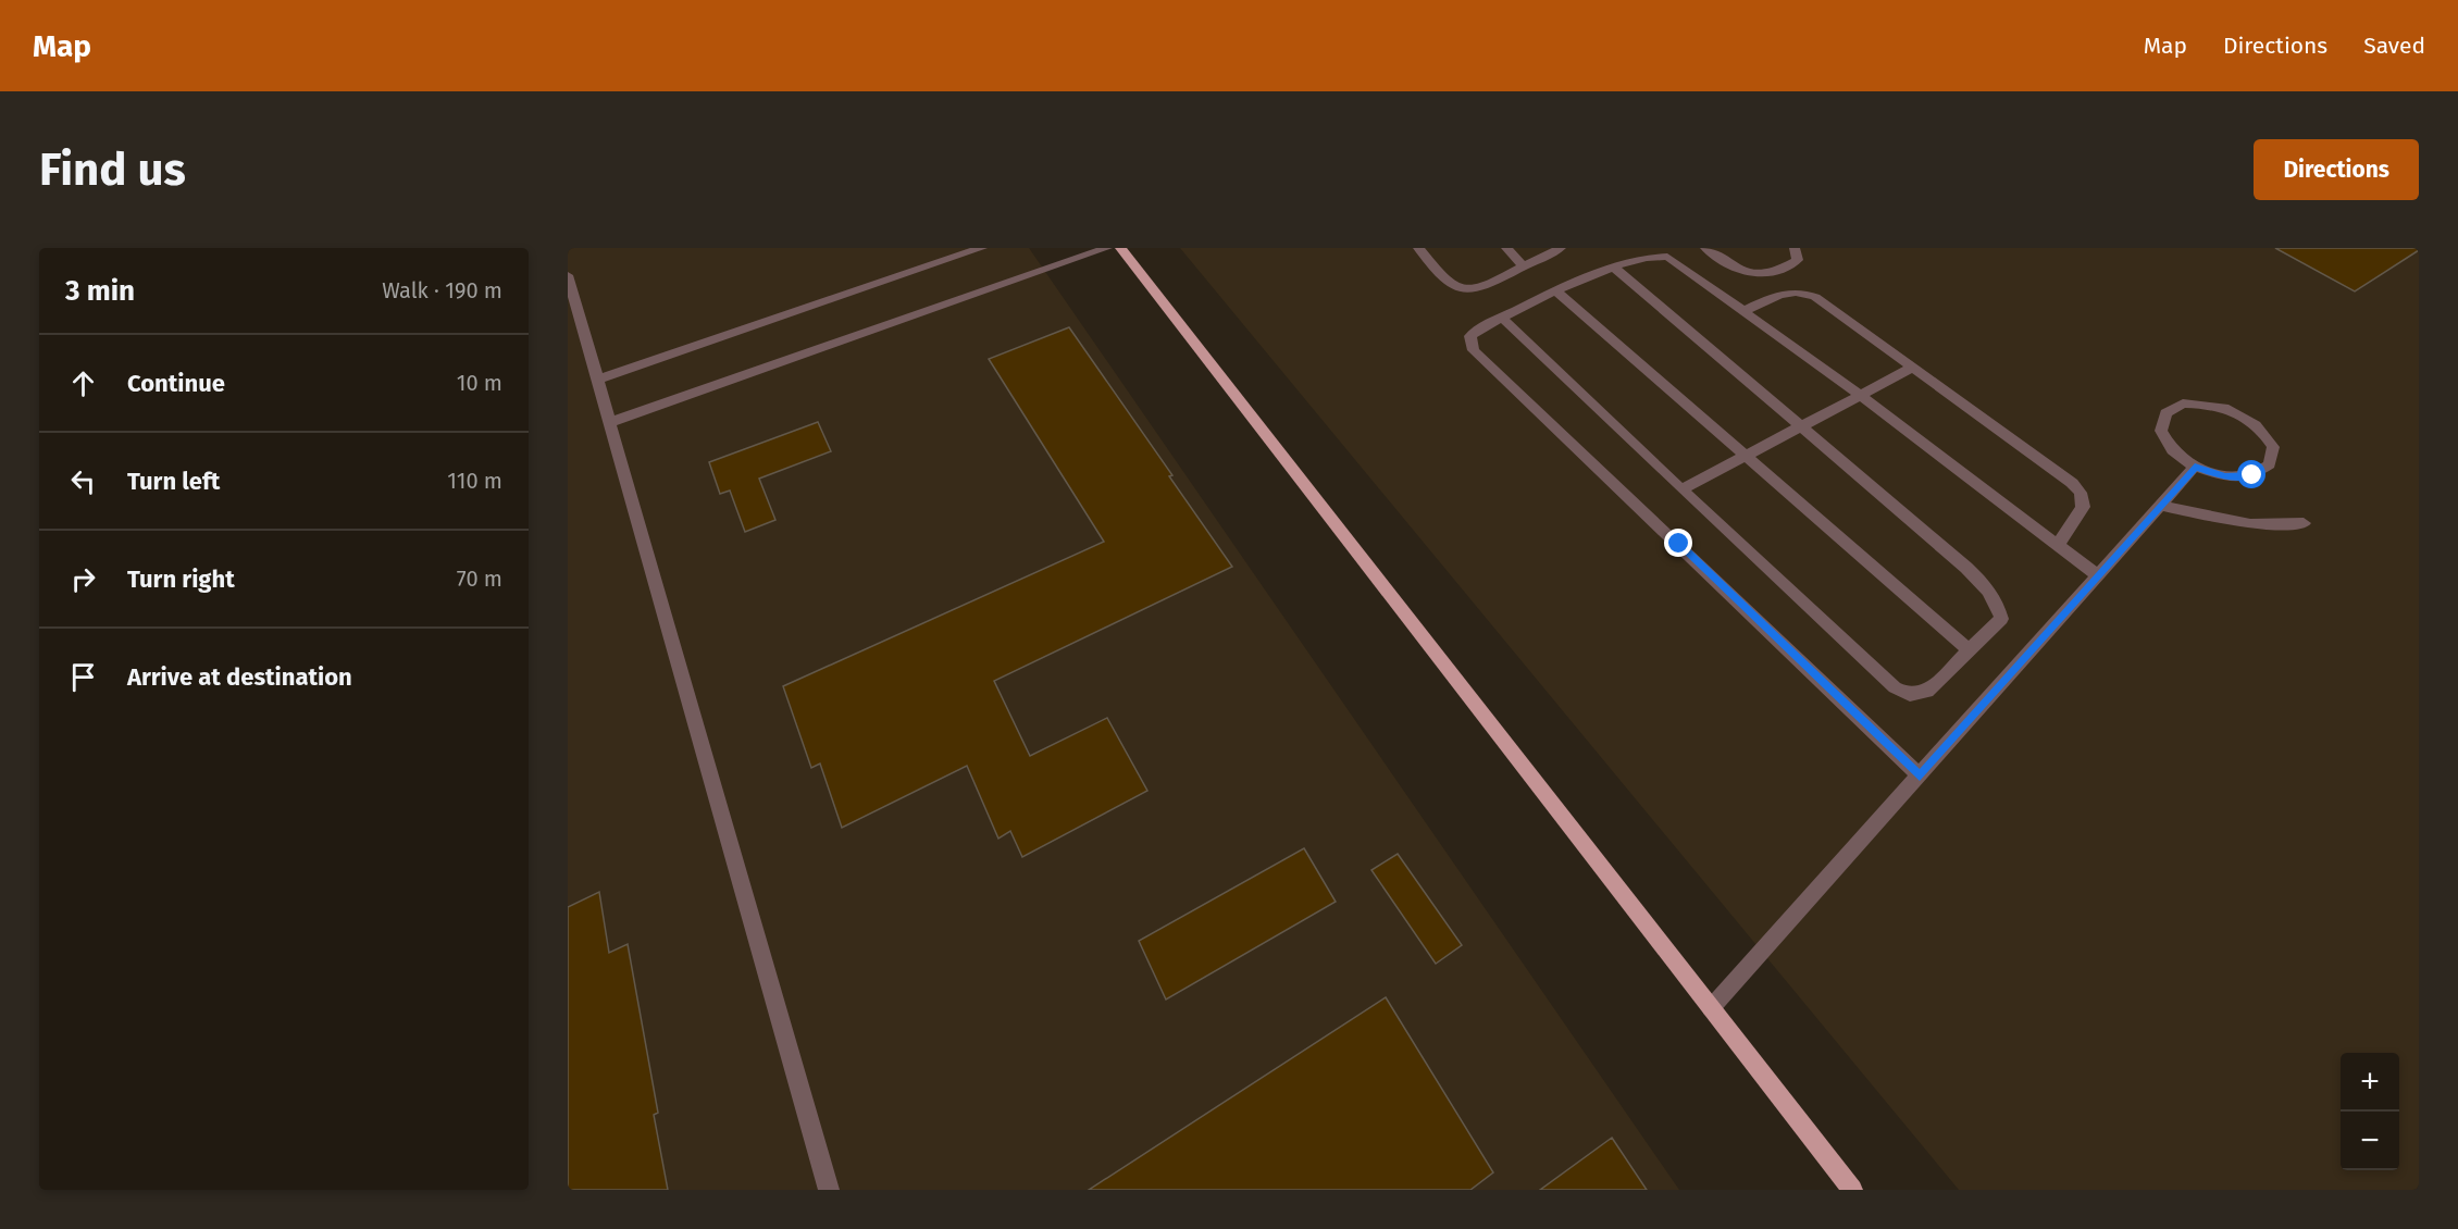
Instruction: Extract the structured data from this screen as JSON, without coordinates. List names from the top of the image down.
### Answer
{
  "page": {
    "header": "Map",
    "nav": ["Map", "Directions", "Saved"],
    "buttons": "Directions",
    "title": "Find us",
    "heading": ["3 min", "Walk · 190 m"],
    "list": [
      ["Continue", "10 m"],
      ["Turn left", "110 m"],
      ["Turn right", "70 m"],
      "Arrive at destination"
    ],
    "map_buttons": ["+", "−"]
  }
}
